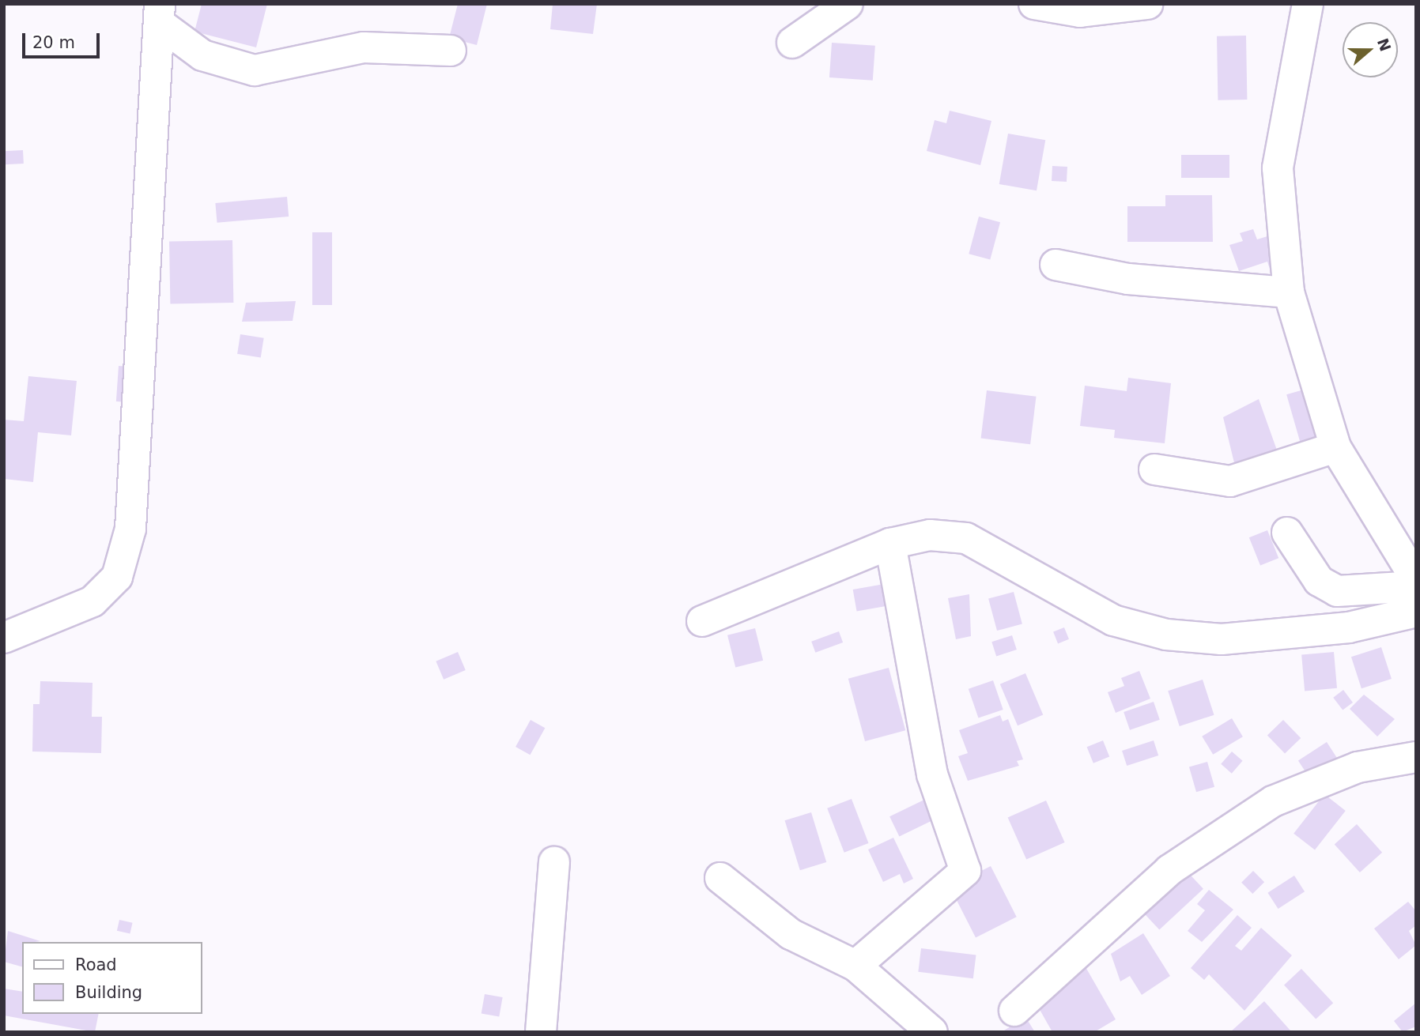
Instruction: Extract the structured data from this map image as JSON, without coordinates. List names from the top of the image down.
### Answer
{
  "legend": ["Road", "Building"],
  "scale_bar": "20 m",
  "north": "right"
}
